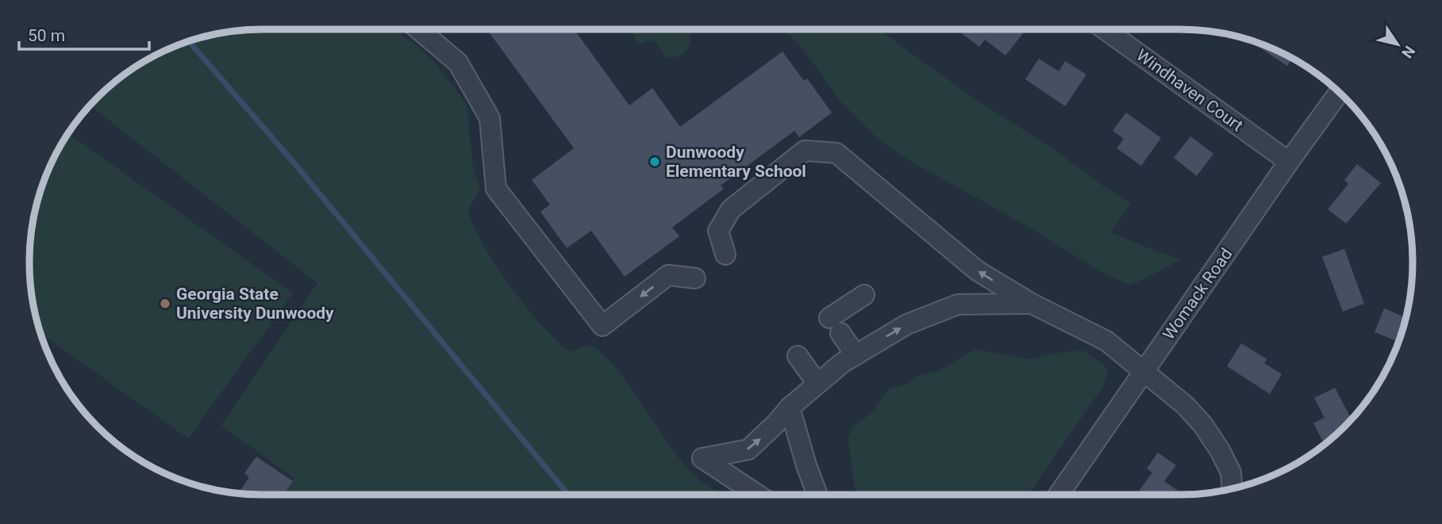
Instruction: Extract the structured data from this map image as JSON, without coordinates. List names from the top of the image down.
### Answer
{
  "streets": {
    "street": ["Windhaven Court", "Womack Road"]
  },
  "crossings": [
    ["Windhaven Court", "Womack Road"]
  ],
  "places": ["Dunwoody Elementary School", "Georgia State University Dunwoody"],
  "scale_bar": "50 m",
  "north": "bottom right"
}
